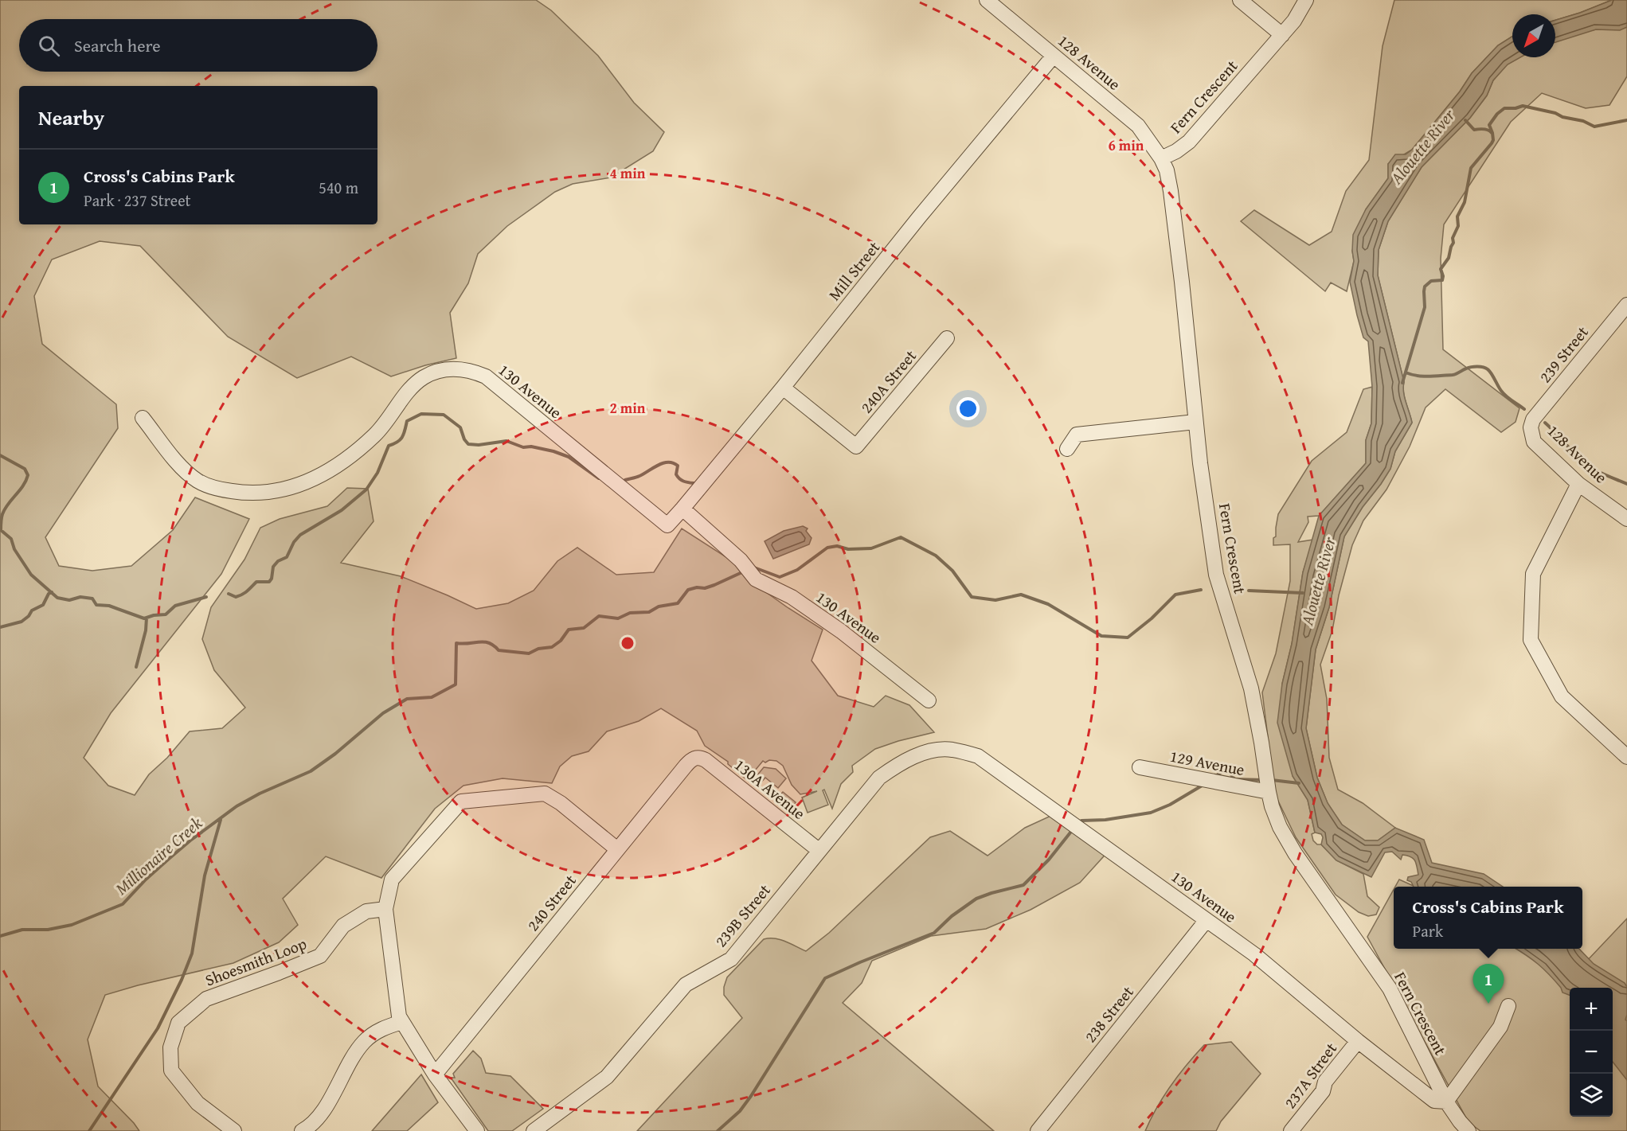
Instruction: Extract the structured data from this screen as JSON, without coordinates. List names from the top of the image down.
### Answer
{
  "streets": {
    "street": [
      "128 Avenue",
      "Fern Crescent",
      "Mill Street",
      "239 Street",
      "240A Street",
      "130 Avenue",
      "129 Avenue",
      "130A Avenue",
      "240 Street",
      "239B Street",
      "Shoesmith Loop",
      "238 Street",
      "237A Street"
    ]
  },
  "crossings": [
    ["128 Avenue", "Fern Crescent"],
    ["128 Avenue", "Mill Street"],
    ["128 Avenue", "239 Street"],
    ["Fern Crescent", "130 Avenue"],
    ["Fern Crescent", "129 Avenue"],
    ["Mill Street", "240A Street"],
    ["Mill Street", "130 Avenue"],
    ["130 Avenue", "239B Street"],
    ["130 Avenue", "238 Street"],
    ["130 Avenue", "237A Street"],
    ["130A Avenue", "240 Street"],
    ["130A Avenue", "239B Street"]
  ],
  "water": ["Alouette River", "Millionaire Creek"],
  "north": "bottom left",
  "page": {
    "search": "Search here",
    "heading": "Nearby",
    "list": [
      {
        "mark": "1",
        "name": "Cross's Cabins Park",
        "note": "Park · 237 Street",
        "value": "540 m"
      }
    ],
    "popup": ["Cross's Cabins Park", "Park"],
    "pins": "1",
    "map_buttons": ["+", "−"]
  },
  "rings": ["6 min", "4 min", "2 min"]
}
